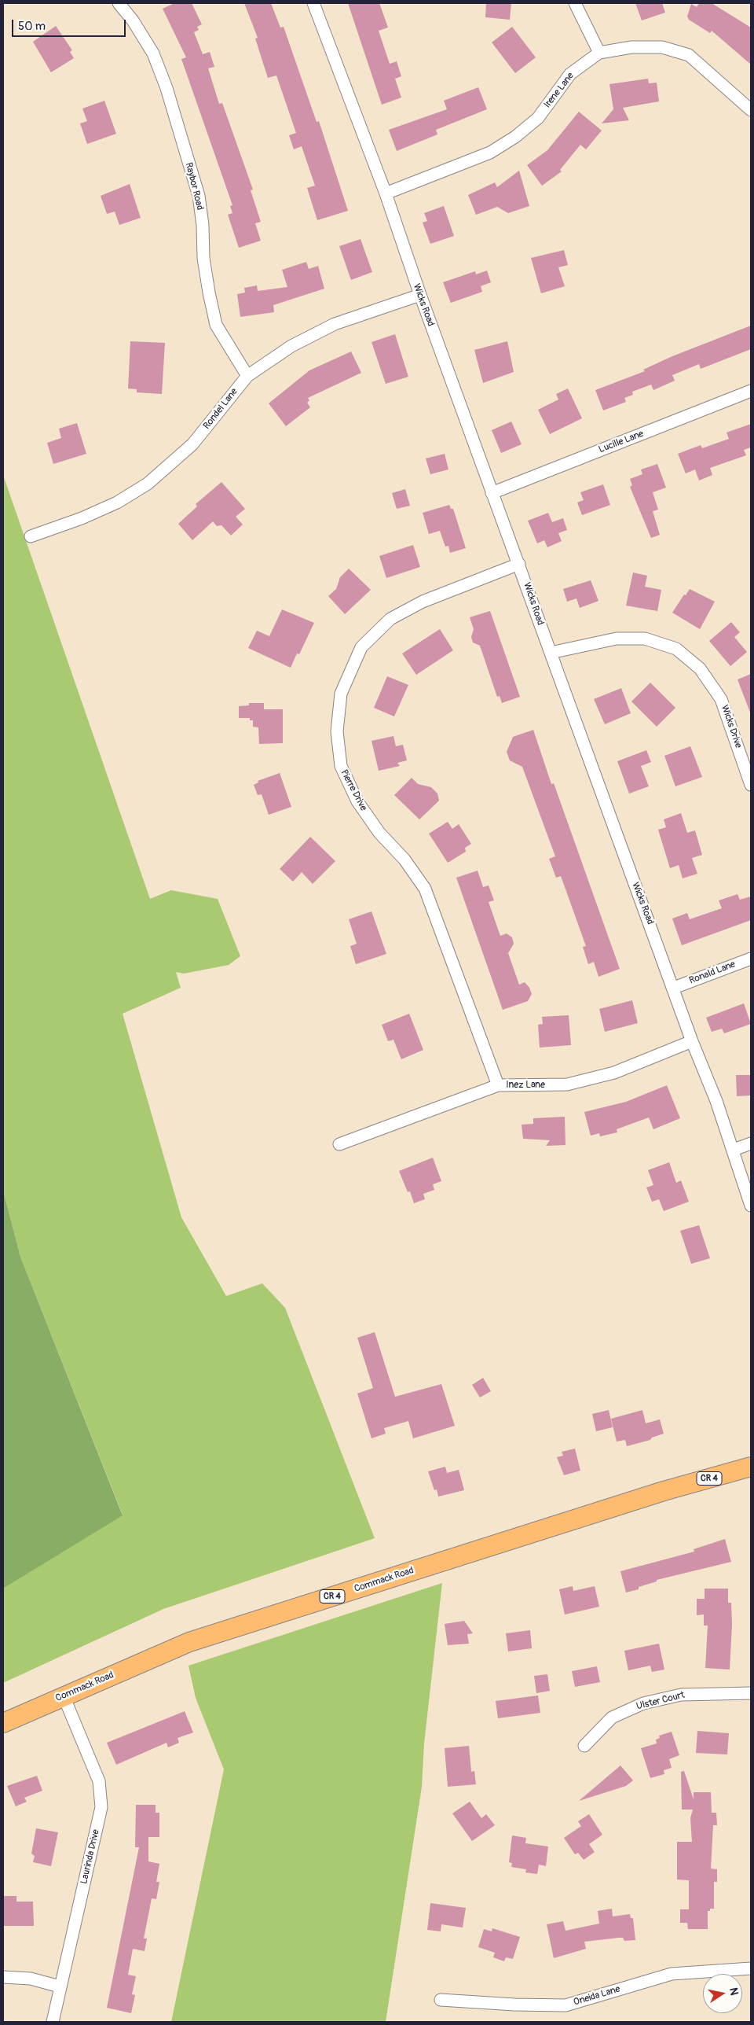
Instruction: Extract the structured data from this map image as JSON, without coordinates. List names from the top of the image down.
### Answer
{
  "streets": {
    "main road": ["CR 4", "Commack Road"],
    "street": [
      "Irene Lane",
      "Raybor Road",
      "Wicks Road",
      "Rondel Lane",
      "Lucille Lane",
      "Wicks Drive",
      "Pierre Drive",
      "Ronald Lane",
      "Inez Lane",
      "Ulster Court",
      "Laurinda Drive",
      "Oneida Lane"
    ]
  },
  "crossings": [
    ["Irene Lane", "Wicks Road"],
    ["Raybor Road", "Rondel Lane"],
    ["Wicks Road", "Rondel Lane"],
    ["Wicks Road", "Lucille Lane"],
    ["Wicks Road", "Wicks Drive"],
    ["Wicks Road", "Pierre Drive"],
    ["Wicks Road", "Ronald Lane"],
    ["Wicks Road", "Inez Lane"],
    ["Pierre Drive", "Inez Lane"],
    ["Commack Road", "Laurinda Drive"]
  ],
  "scale_bar": "50 m",
  "north": "right"
}
